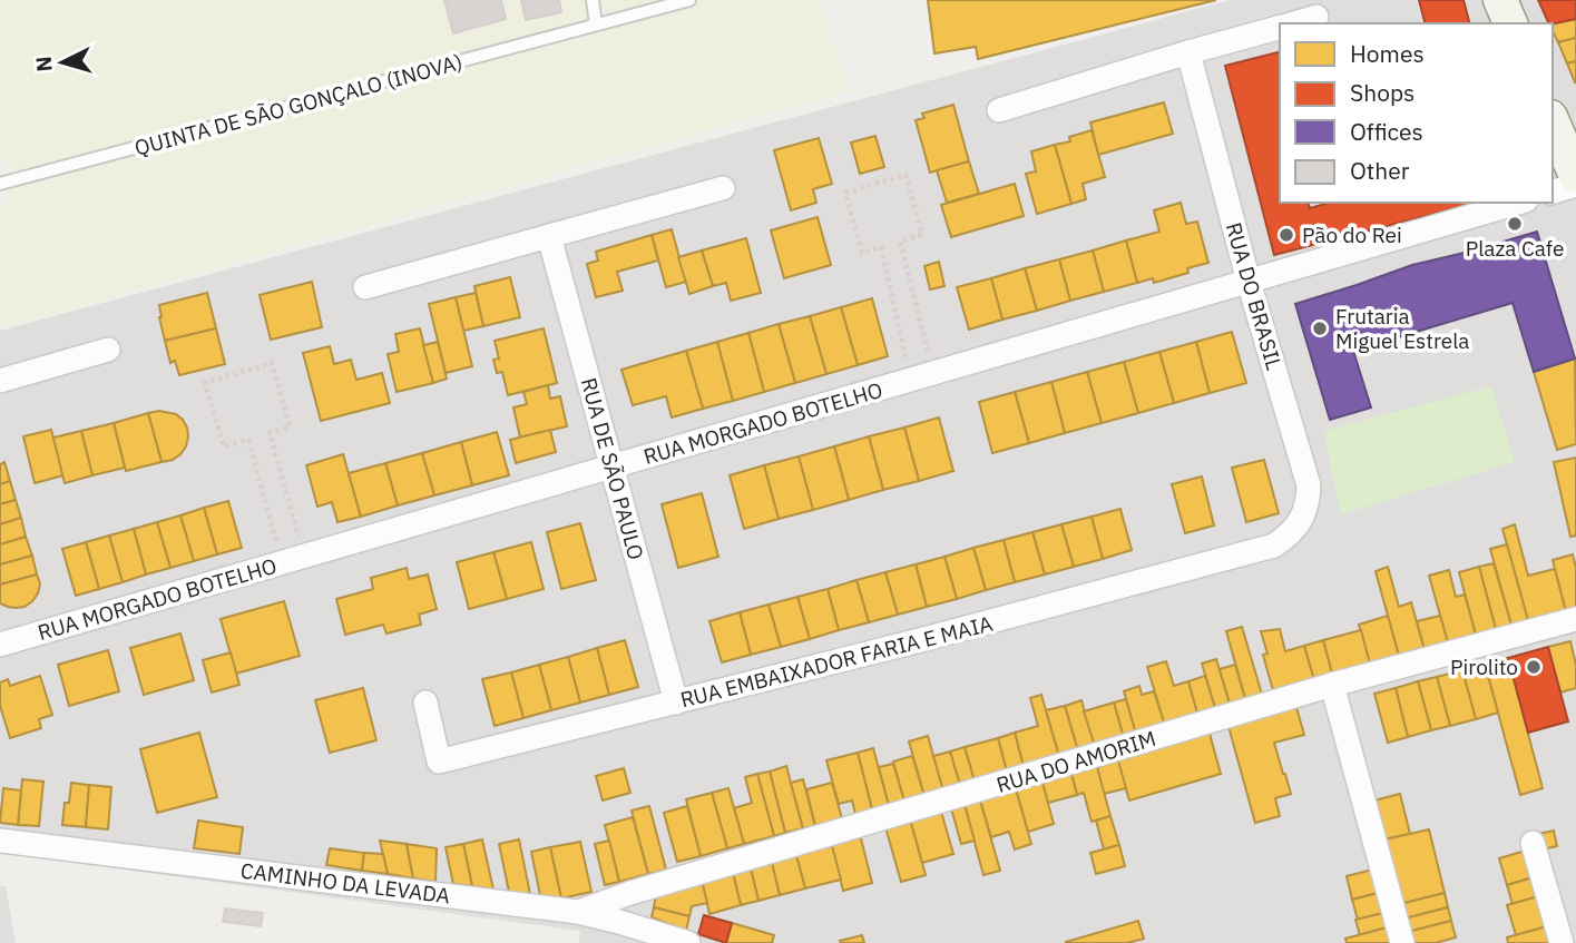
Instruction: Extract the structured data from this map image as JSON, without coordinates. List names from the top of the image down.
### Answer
{
  "streets": {
    "street": [
      "RUA DO BRASIL",
      "RUA MORGADO BOTELHO",
      "RUA DE SÃO PAULO",
      "RUA EMBAIXADOR FARIA E MAIA",
      "RUA DO AMORIM",
      "CAMINHO DA LEVADA"
    ],
    "lane": ["QUINTA DE SÃO GONÇALO (INOVA)"]
  },
  "crossings": [
    ["RUA DO BRASIL", "RUA MORGADO BOTELHO"],
    ["RUA DO BRASIL", "RUA EMBAIXADOR FARIA E MAIA"],
    ["RUA MORGADO BOTELHO", "RUA DE SÃO PAULO"],
    ["RUA DE SÃO PAULO", "RUA EMBAIXADOR FARIA E MAIA"],
    ["RUA DO AMORIM", "CAMINHO DA LEVADA"]
  ],
  "places": [
    "Plaza Cafe",
    "Pão do Rei",
    "Frutaria Miguel Estrela",
    "Pirolito"
  ],
  "legend": [
    "Homes",
    "Shops",
    "Offices",
    "Other"
  ],
  "north": "left"
}
